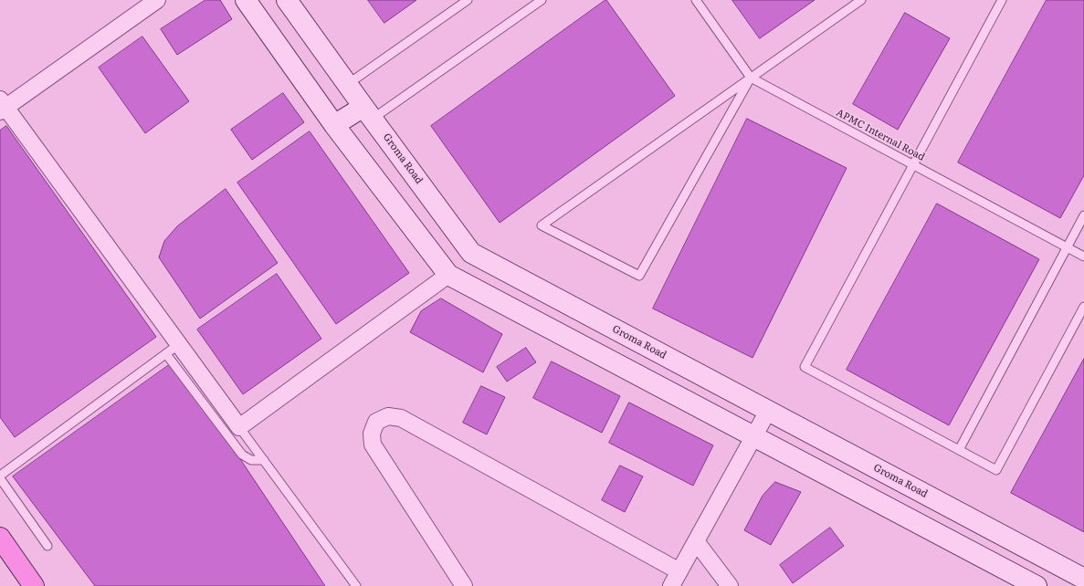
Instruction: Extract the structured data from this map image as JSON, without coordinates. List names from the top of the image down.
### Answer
{
  "streets": {
    "main road": ["Groma Road"],
    "lane": ["APMC Internal Road"]
  }
}
